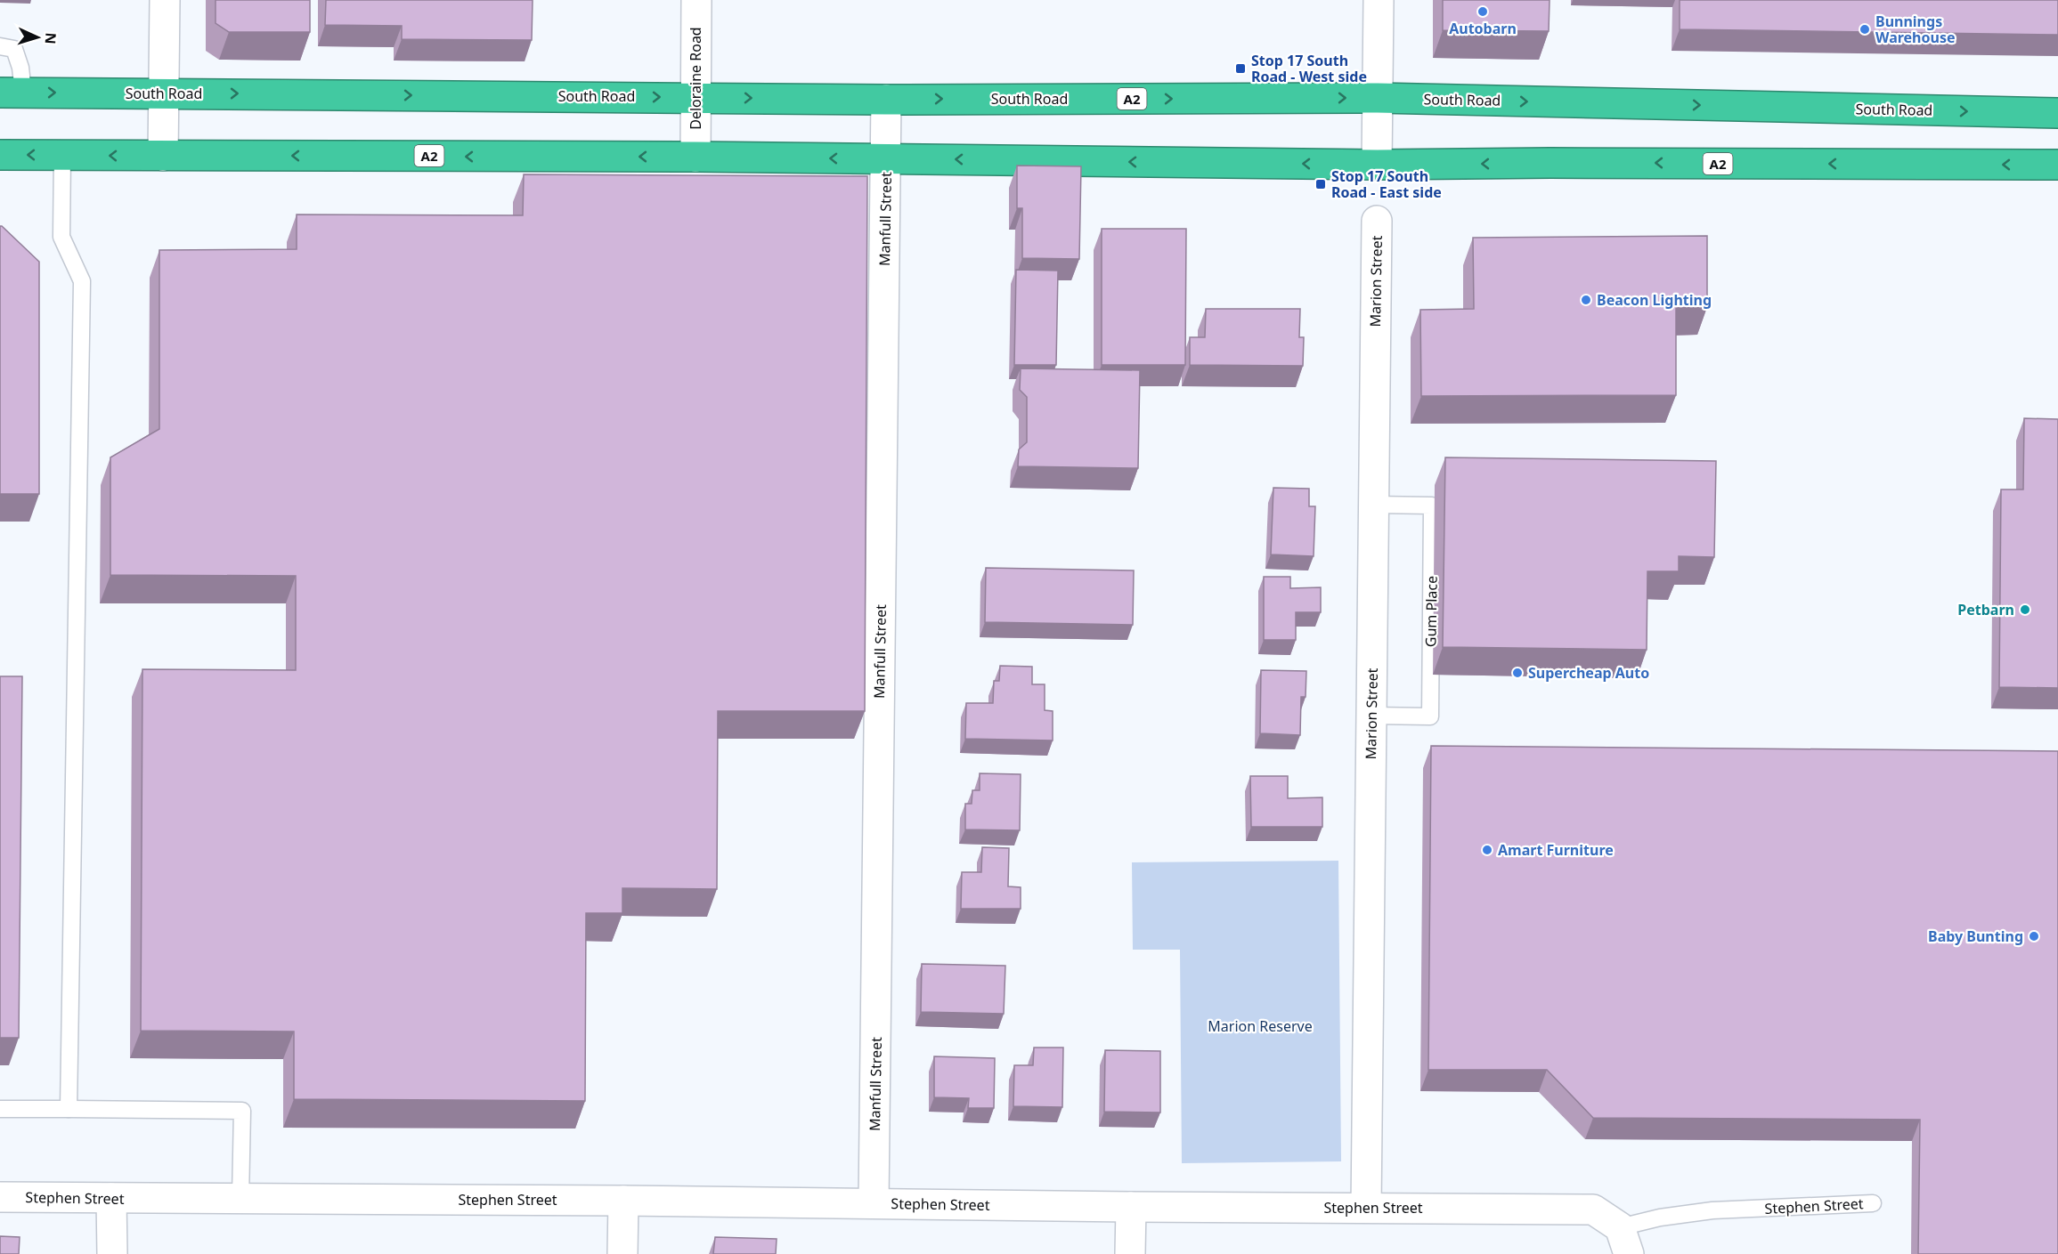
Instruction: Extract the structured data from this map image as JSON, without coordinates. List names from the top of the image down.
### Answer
{
  "streets": {
    "highway": ["South Road", "A2"],
    "street": [
      "Deloraine Road",
      "Manfull Street",
      "Marion Street",
      "Stephen Street"
    ],
    "lane": ["Gum Place"]
  },
  "crossings": [
    ["Deloraine Road", "South Road"],
    ["Deloraine Road", "A2"],
    ["South Road", "Manfull Street"],
    ["A2", "Manfull Street"],
    ["Manfull Street", "Stephen Street"],
    ["Marion Street", "Gum Place"],
    ["Marion Street", "Stephen Street"]
  ],
  "parks": ["Marion Reserve"],
  "places": {
    "other": [
      "Autobarn",
      "Bunnings Warehouse",
      "Beacon Lighting",
      "Petbarn",
      "Supercheap Auto",
      "Amart Furniture",
      "Baby Bunting"
    ],
    "transit": ["Stop 17 South Road - West side", "Stop 17 South Road - East side"]
  },
  "north": "right"
}
